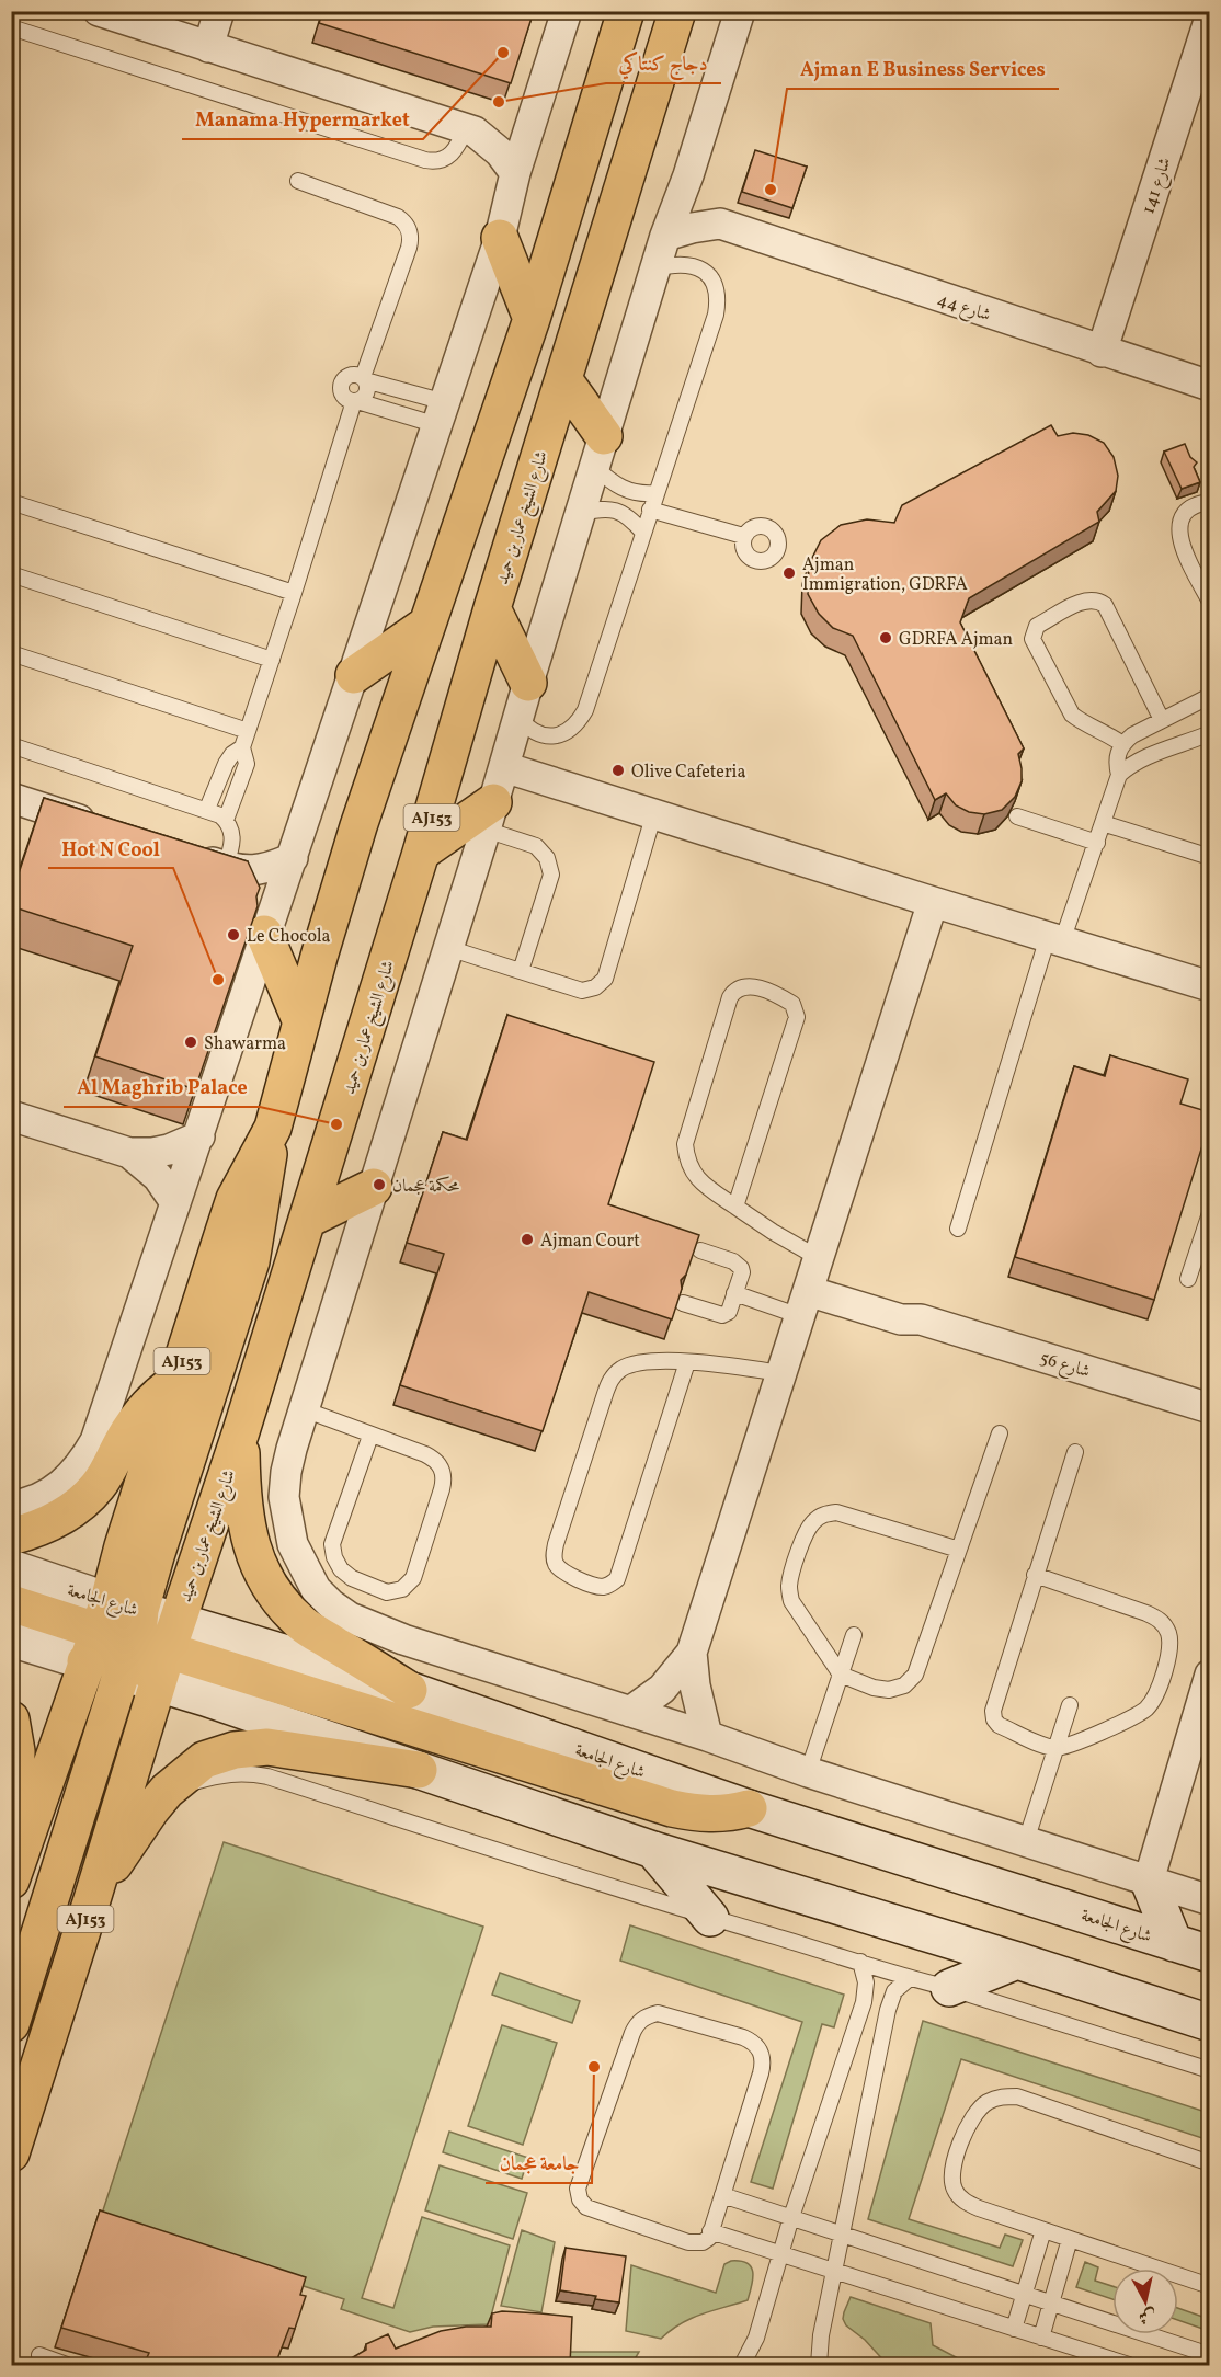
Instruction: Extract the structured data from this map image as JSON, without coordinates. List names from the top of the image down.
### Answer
{
  "streets": {
    "main road": ["شارع الشيخ عمار بن حميد", "AJ153", "شارع الجامعة"],
    "street": ["شارع 141", "شارع 44", "شارع 56"]
  },
  "crossings": [
    ["شارع 141", "شارع 44"],
    ["شارع الشيخ عمار بن حميد", "شارع الجامعة"]
  ],
  "places": [
    "Manama Hypermarket",
    "دجاج كنتاكي",
    "Ajman E Business Services",
    "Ajman Immigration, GDRFA",
    "GDRFA Ajman",
    "Olive Cafeteria",
    "Le Chocola",
    "Hot N Cool",
    "Shawarma",
    "Al Maghrib Palace",
    "محكمة عجمان",
    "Ajman Court",
    "جامعة عجمان"
  ],
  "north": "bottom"
}
